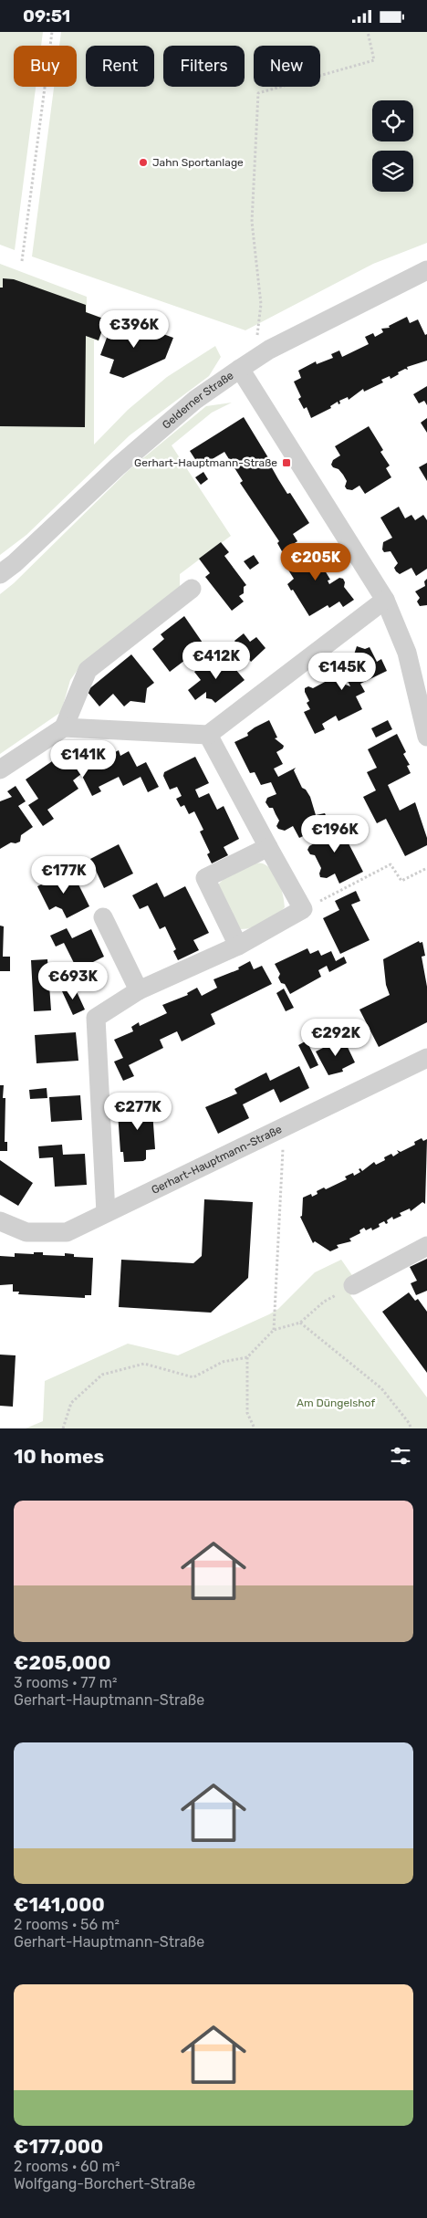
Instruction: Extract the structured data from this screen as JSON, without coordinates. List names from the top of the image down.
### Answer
{
  "streets": {
    "street": ["Gelderner Straße", "Gerhart-Hauptmann-Straße"]
  },
  "parks": ["Am Düngelshof"],
  "places": {
    "other": ["Jahn Sportanlage"],
    "transit": ["Gerhart-Hauptmann-Straße"]
  },
  "page": {
    "status": "09:51",
    "chip": [
      "Buy",
      "Rent",
      "Filters",
      "New"
    ],
    "price": [
      "€396K",
      "€205K",
      "€412K",
      "€145K",
      "€141K",
      "€196K",
      "€177K",
      "€693K",
      "€292K",
      "€277K"
    ],
    "heading": "10 homes",
    "list": [
      {
        "name": "€205,000",
        "note": "3 rooms · 77 m² · Gerhart-Hauptmann-Straße"
      },
      {
        "name": "€141,000",
        "note": "2 rooms · 56 m² · Gerhart-Hauptmann-Straße"
      },
      {
        "name": "€177,000",
        "note": "2 rooms · 60 m² · Wolfgang-Borchert-Straße"
      }
    ]
  }
}
